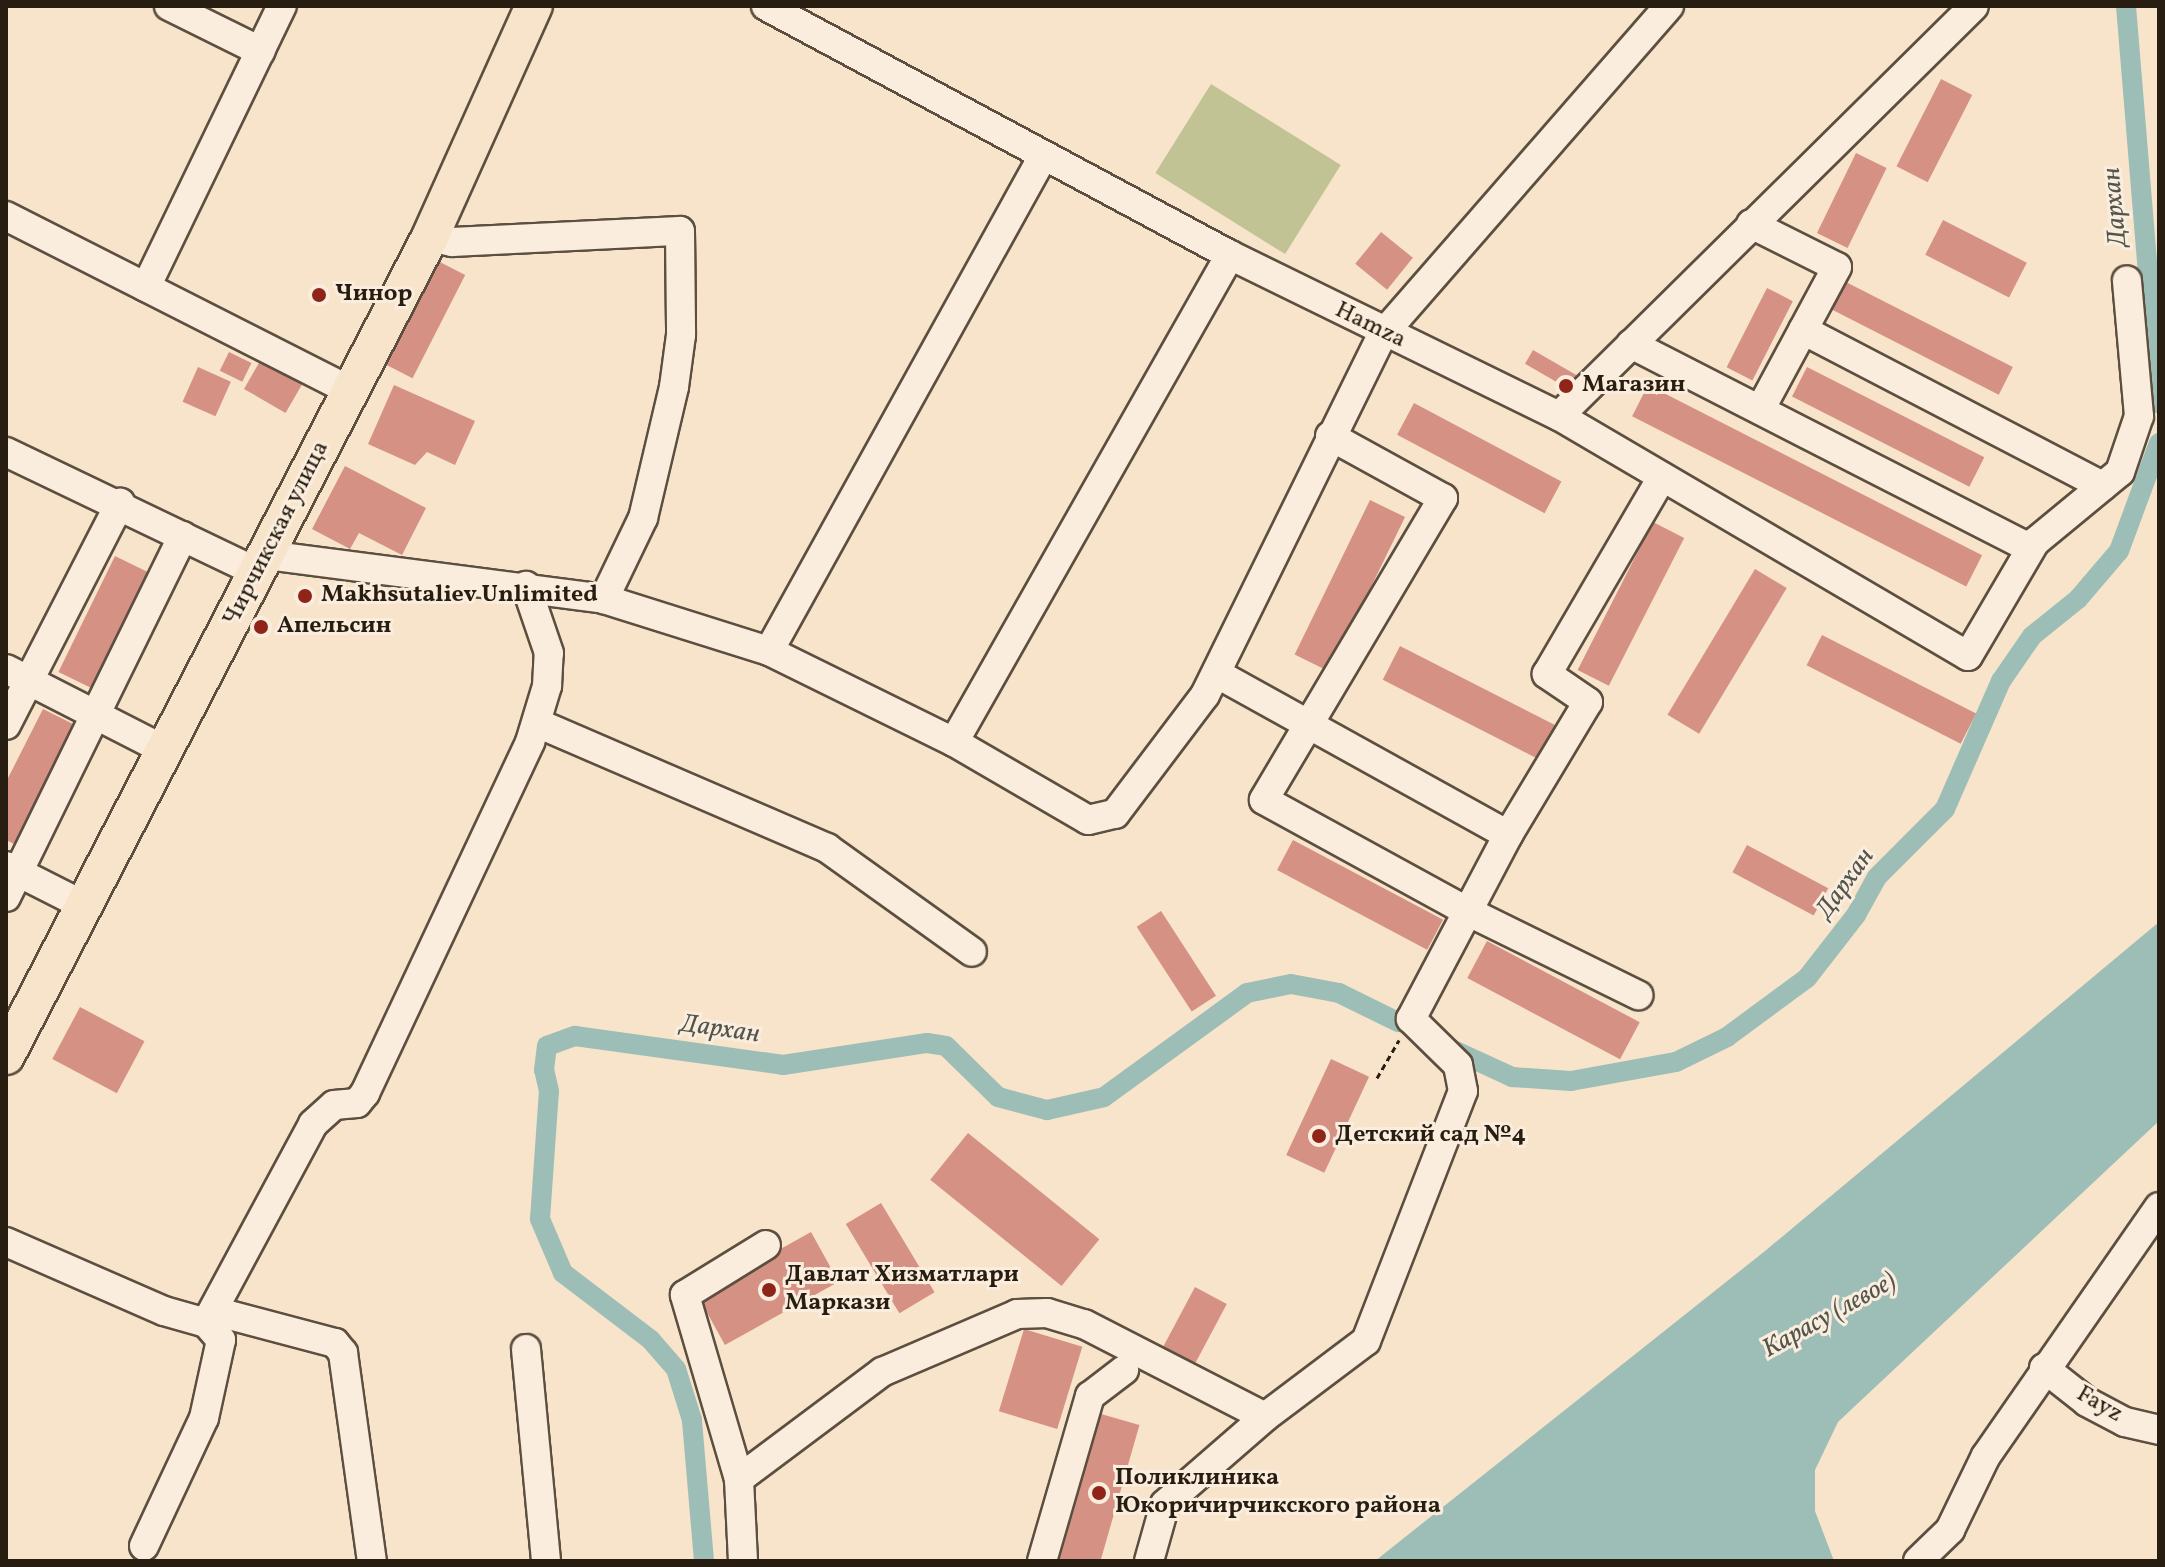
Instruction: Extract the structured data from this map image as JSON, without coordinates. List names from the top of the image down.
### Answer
{
  "streets": {
    "main road": ["Чирчикская улица"],
    "street": ["Hamza", "Fayz"]
  },
  "water": ["Дархан", "Карасу (левое)"],
  "places": [
    "Чинор",
    "Магазин",
    "Makhsutaliev Unlimited",
    "Апельсин",
    "Детский сад №4",
    "Давлат Хизматлари Маркази",
    "Поликлиника Юкоричирчикского района"
  ]
}
